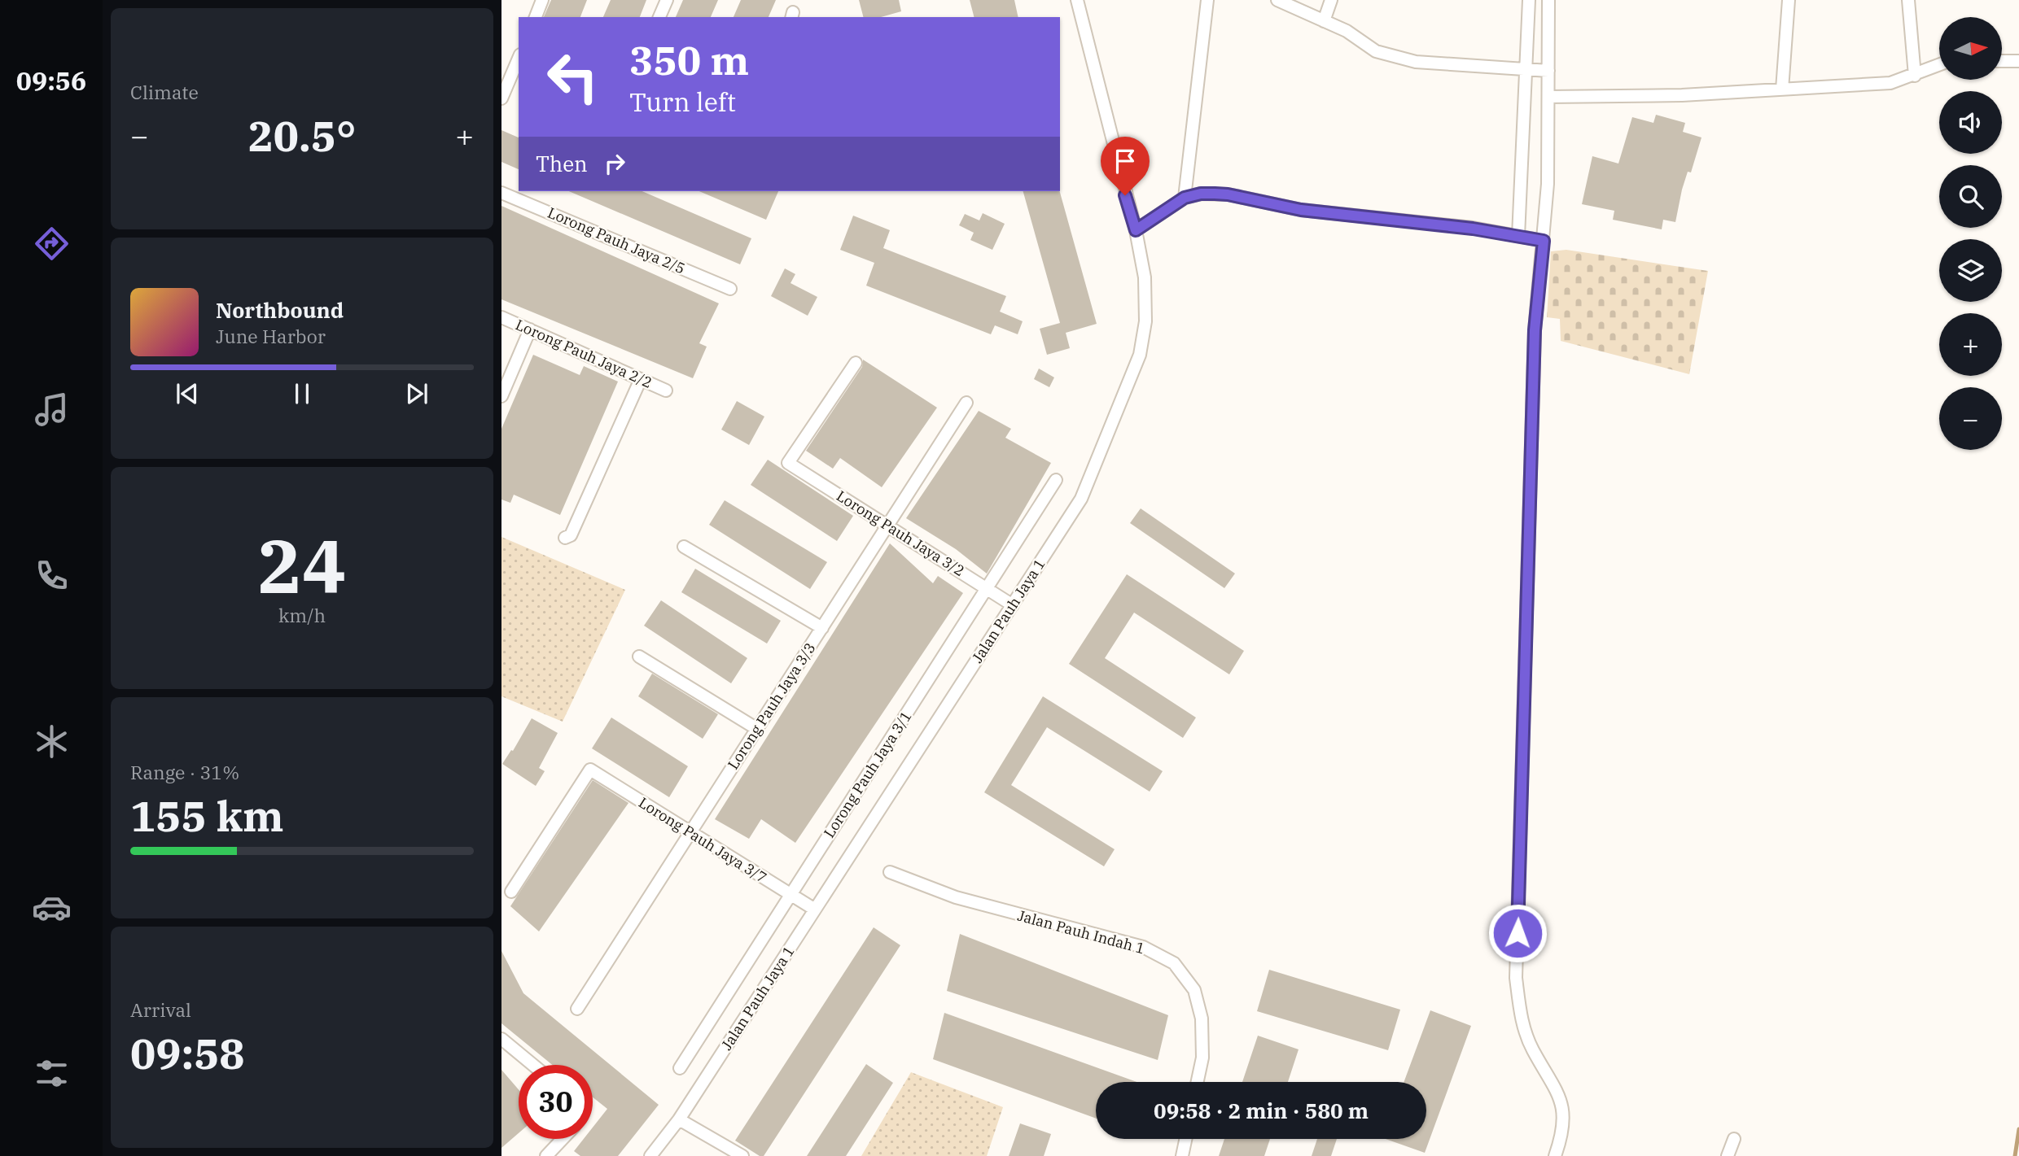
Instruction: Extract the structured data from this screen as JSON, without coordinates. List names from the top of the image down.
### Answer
{
  "streets": {
    "street": [
      "Lorong Pauh Jaya 2/5",
      "Lorong Pauh Jaya 2/2",
      "Lorong Pauh Jaya 3/2",
      "Jalan Pauh Jaya 1",
      "Lorong Pauh Jaya 3/3",
      "Lorong Pauh Jaya 3/1",
      "Lorong Pauh Jaya 3/7",
      "Jalan Pauh Indah 1"
    ]
  },
  "crossings": [
    ["Lorong Pauh Jaya 3/2", "Jalan Pauh Jaya 1"],
    ["Lorong Pauh Jaya 3/2", "Lorong Pauh Jaya 3/3"],
    ["Lorong Pauh Jaya 3/2", "Lorong Pauh Jaya 3/1"],
    ["Jalan Pauh Jaya 1", "Lorong Pauh Jaya 3/7"],
    ["Lorong Pauh Jaya 3/3", "Lorong Pauh Jaya 3/7"],
    ["Lorong Pauh Jaya 3/1", "Lorong Pauh Jaya 3/7"]
  ],
  "north": "right",
  "page": {
    "tabs": "09:56",
    "tile": [
      "Climate",
      ["24", "km/h"],
      ["Range · 31%", "155 km"],
      ["Arrival", "09:58"]
    ],
    "map_buttons": ["+", "−"],
    "turn": ["350 m", "Turn left"],
    "heat": ["−", "20.5°", "+"],
    "then": "Then",
    "song": ["Northbound", "June Harbor"],
    "limit": "30",
    "trip": "09:58 · 2 min · 580 m"
  }
}
